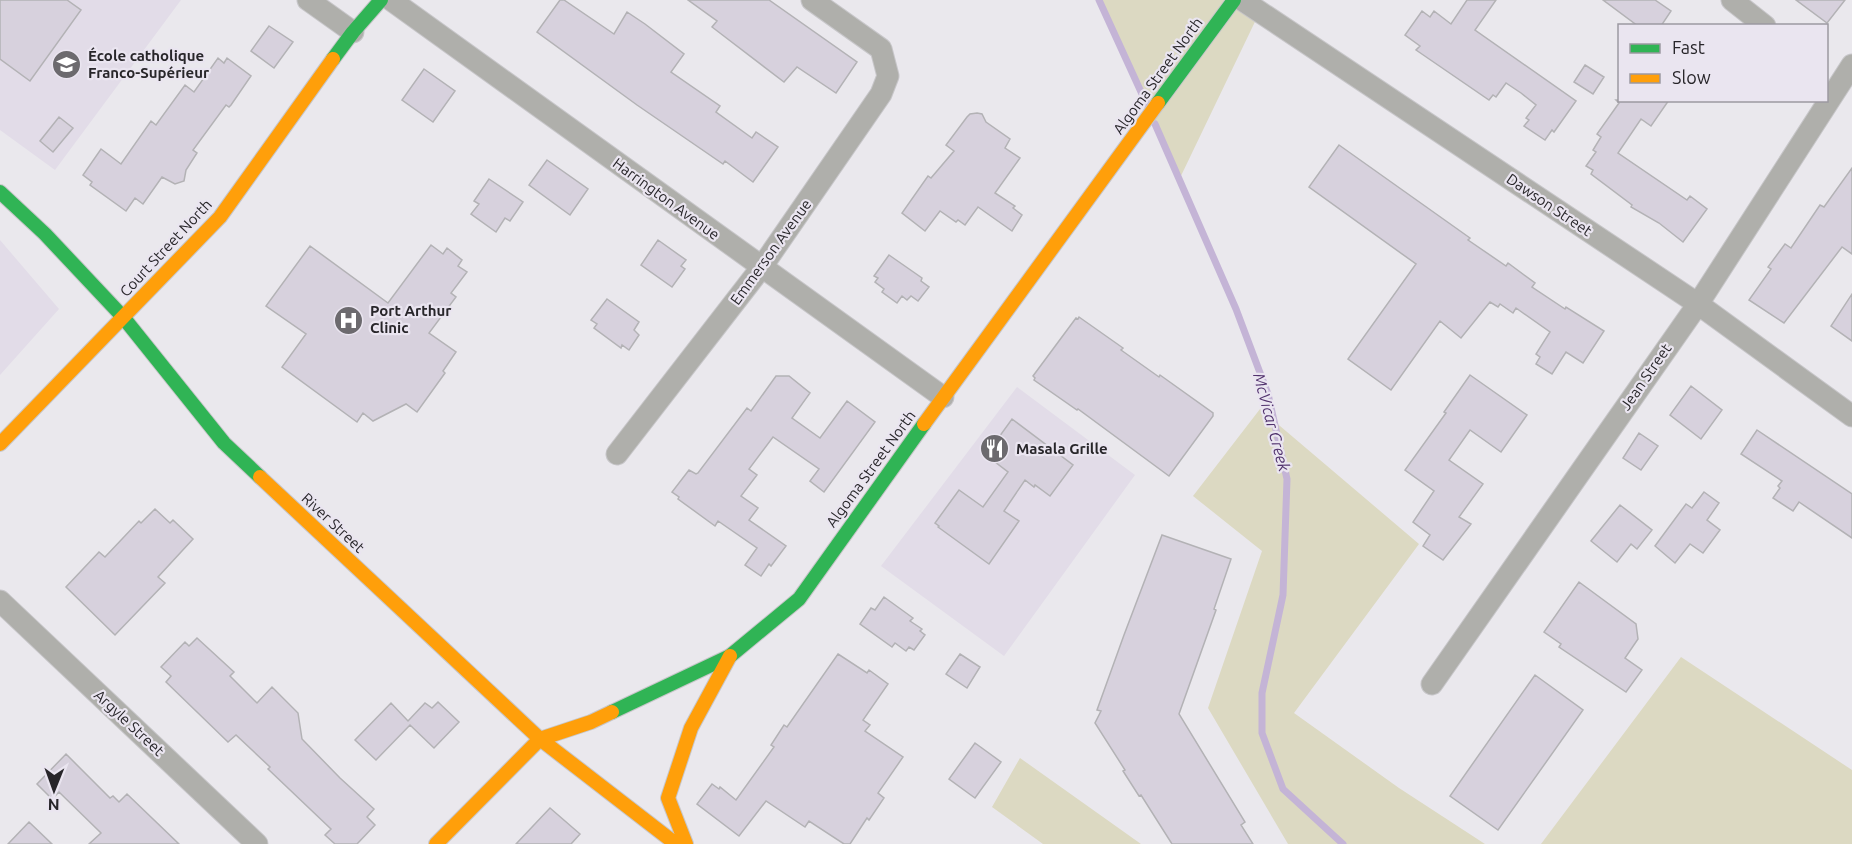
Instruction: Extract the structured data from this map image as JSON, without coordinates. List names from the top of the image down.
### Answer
{
  "streets": {
    "street": [
      "Algoma Street North",
      "Harrington Avenue",
      "Dawson Street",
      "Court Street North",
      "Emmerson Avenue",
      "Jean Street",
      "River Street",
      "Argyle Street"
    ]
  },
  "crossings": [
    ["Algoma Street North", "Harrington Avenue"],
    ["Algoma Street North", "River Street"],
    ["Harrington Avenue", "Emmerson Avenue"],
    ["Dawson Street", "Jean Street"],
    ["Court Street North", "River Street"]
  ],
  "water": ["McVicar Creek"],
  "places": {
    "school or university": ["École catholique Franco-Supérieur"],
    "hospital": ["Port Arthur Clinic"],
    "restaurant": ["Masala Grille"]
  },
  "legend": ["Fast", "Slow"],
  "north": "bottom"
}
